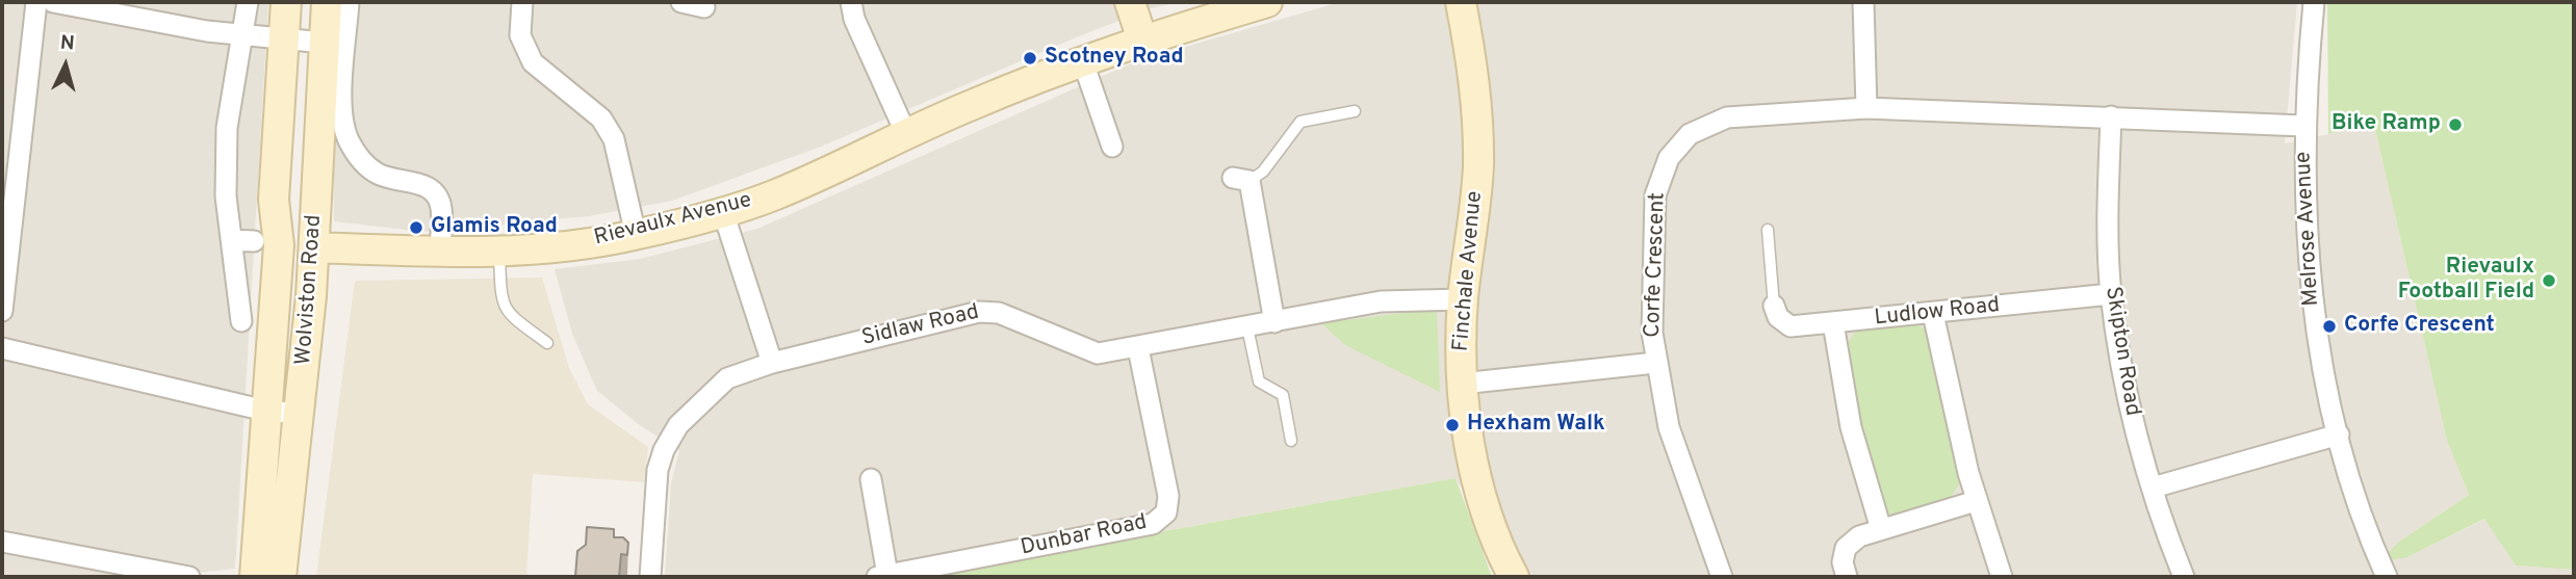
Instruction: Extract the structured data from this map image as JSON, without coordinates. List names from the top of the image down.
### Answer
{
  "streets": {
    "street": [
      "Rievaulx Avenue",
      "Melrose Avenue",
      "Corfe Crescent",
      "Finchale Avenue",
      "Wolviston Road",
      "Ludlow Road",
      "Sidlaw Road",
      "Skipton Road",
      "Dunbar Road"
    ]
  },
  "crossings": [
    ["Rievaulx Avenue", "Wolviston Road"],
    ["Melrose Avenue", "Corfe Crescent"],
    ["Corfe Crescent", "Skipton Road"],
    ["Finchale Avenue", "Sidlaw Road"],
    ["Ludlow Road", "Skipton Road"],
    ["Sidlaw Road", "Dunbar Road"]
  ],
  "places": [
    "Scotney Road",
    "Bike Ramp",
    "Glamis Road",
    "Rievaulx Football Field",
    "Corfe Crescent",
    "Hexham Walk"
  ],
  "north": "top"
}
